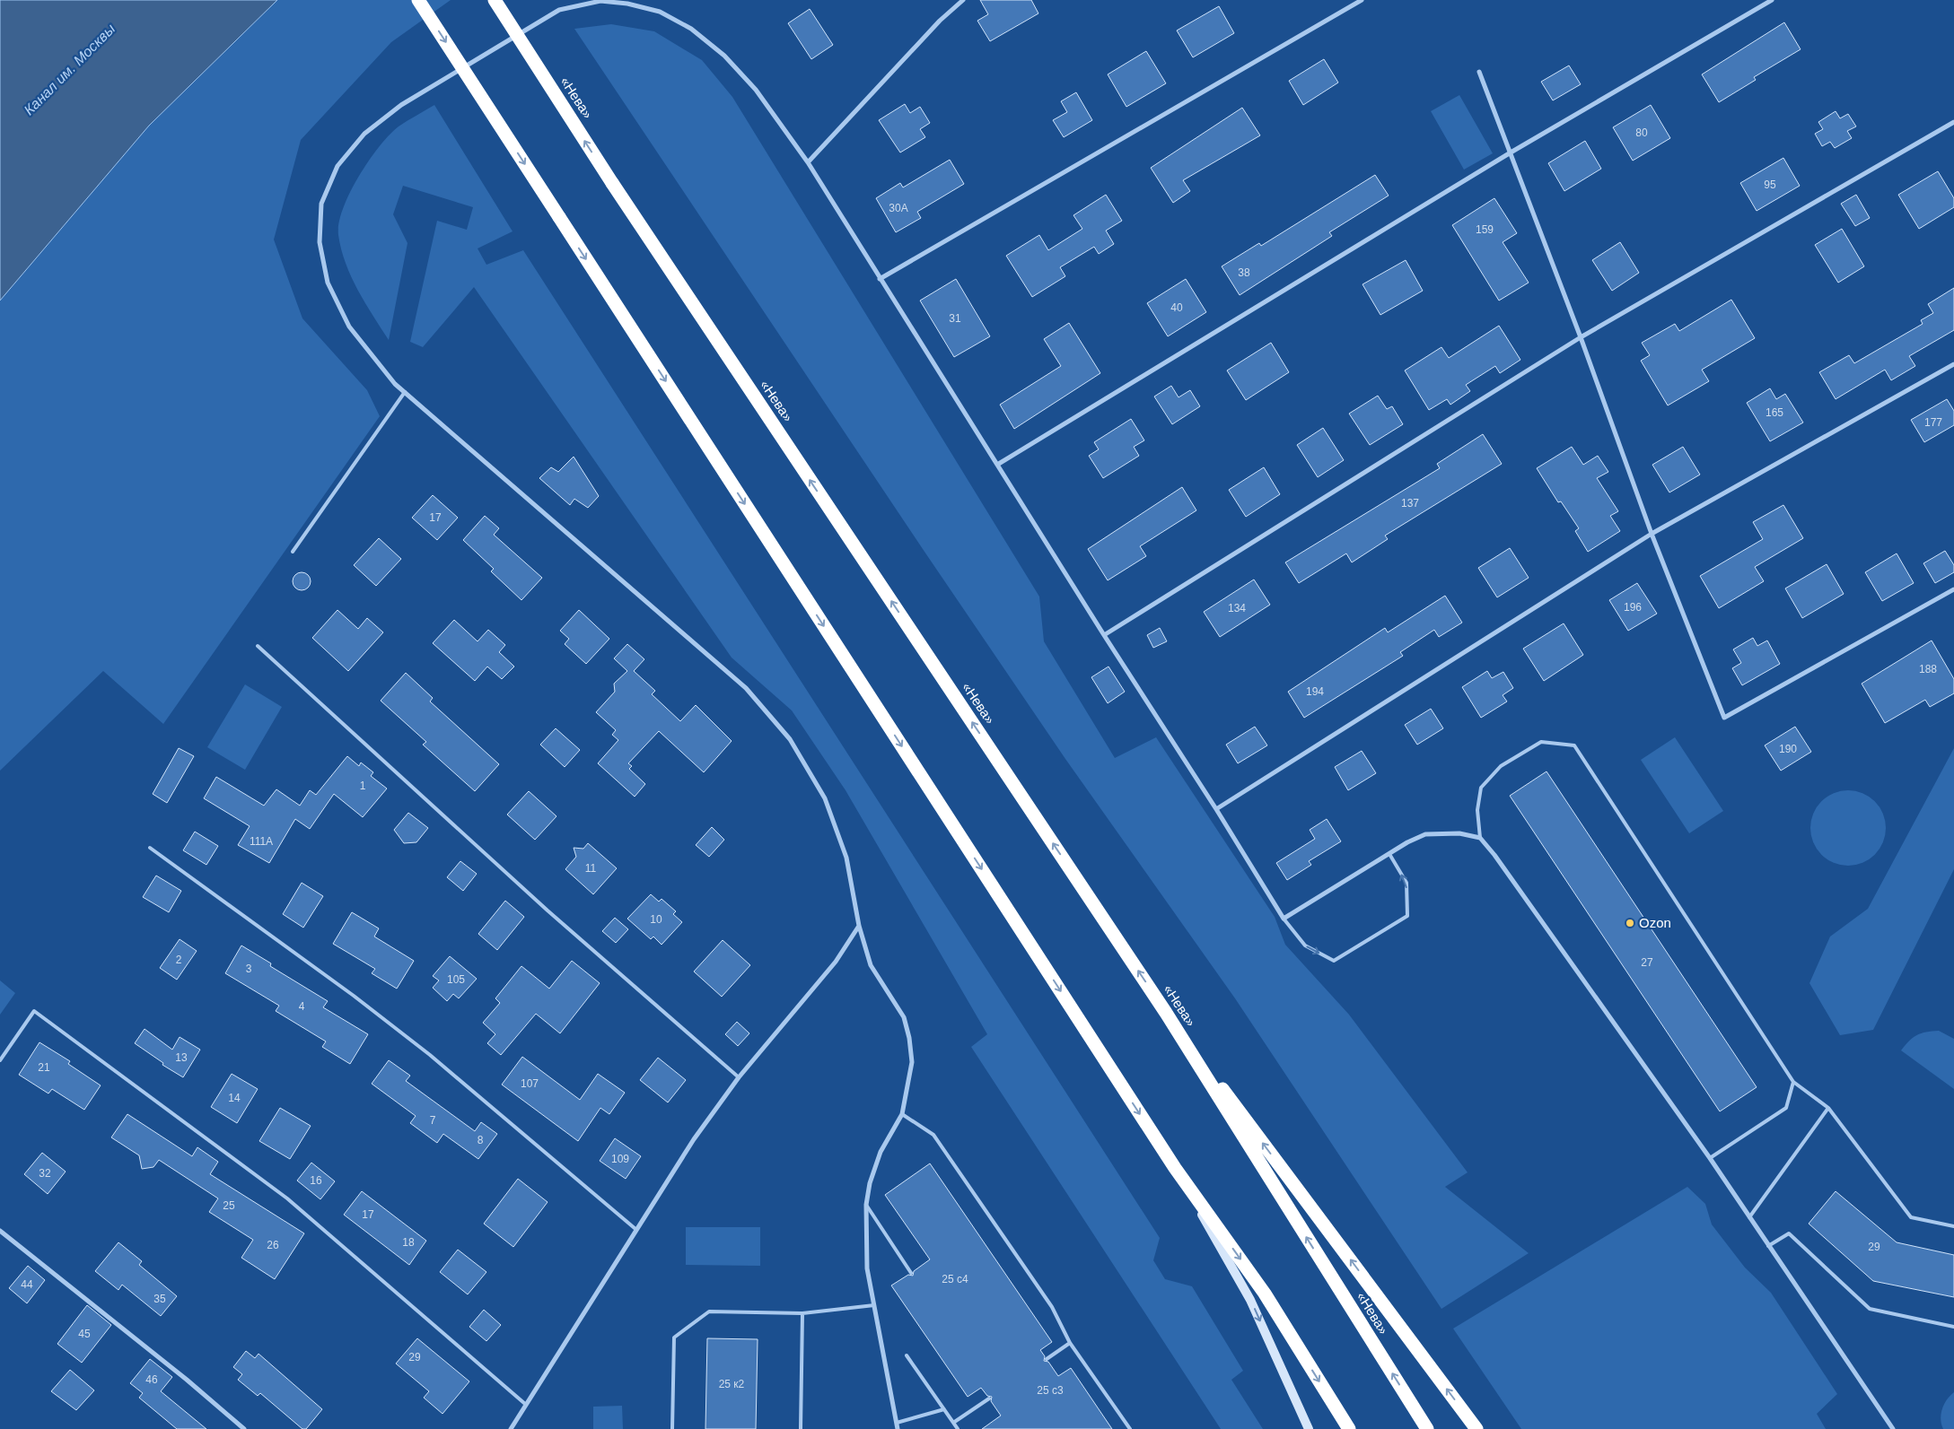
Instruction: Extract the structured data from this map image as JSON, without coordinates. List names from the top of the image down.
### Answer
{
  "streets": {
    "highway": ["«Нева»"]
  },
  "water": ["Канал им. Москвы"],
  "places": ["Ozon"],
  "house_numbers": [
    "80",
    "95",
    "30А",
    "159",
    "38",
    "40",
    "31",
    "165",
    "177",
    "137",
    "17",
    "196",
    "134",
    "188",
    "194",
    "190",
    "1",
    "111А",
    "11",
    "10",
    "2",
    "27",
    "3",
    "105",
    "4",
    "13",
    "21",
    "107",
    "14",
    "7",
    "8",
    "109",
    "32",
    "16",
    "25",
    "17",
    "18",
    "26",
    "29",
    "25 с4",
    "44",
    "35",
    "45",
    "29",
    "46",
    "25 к2",
    "25 с3"
  ]
}
